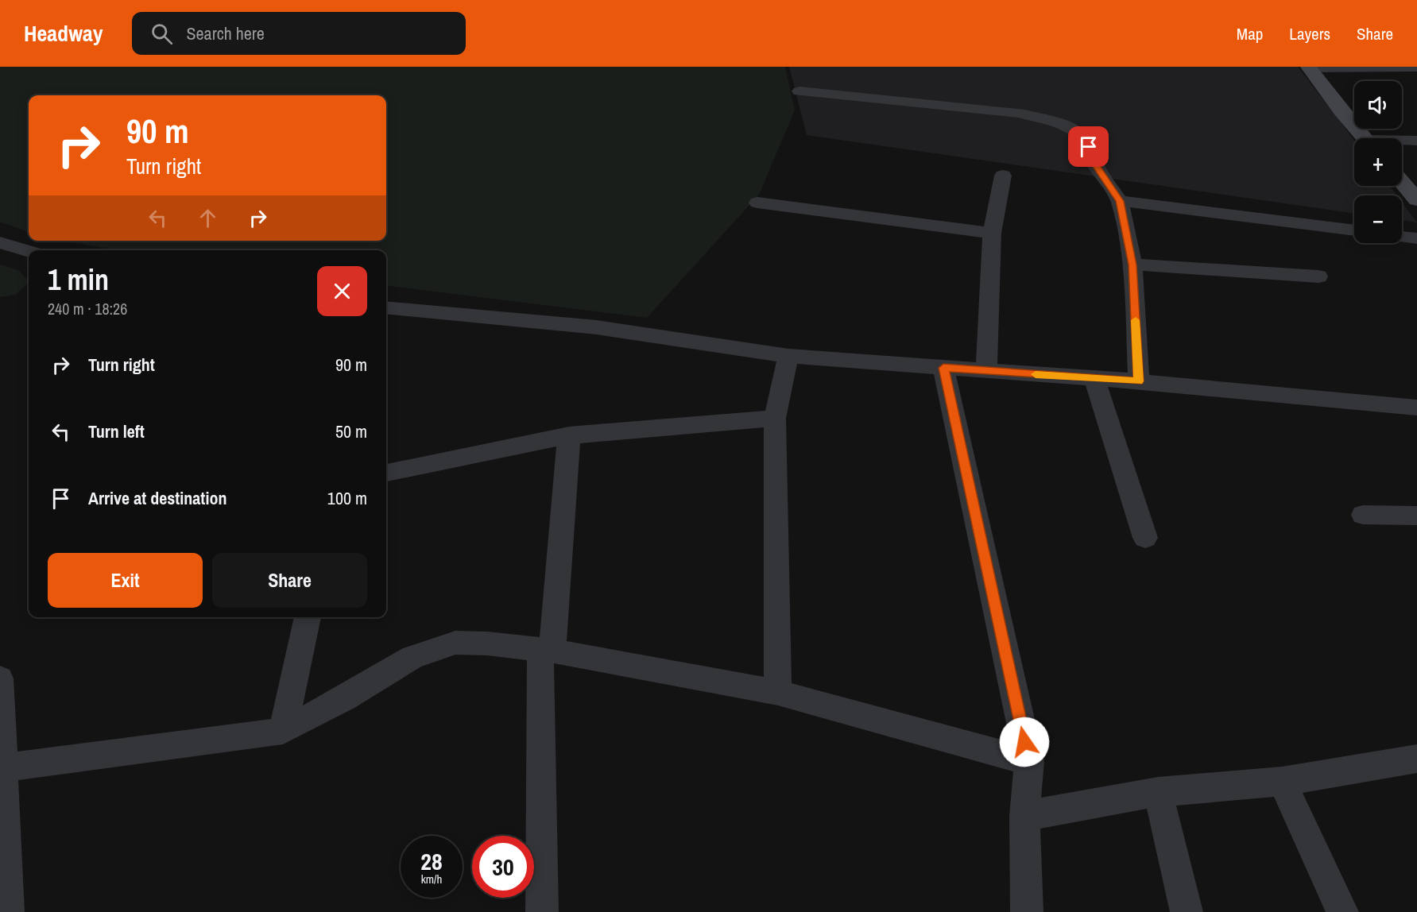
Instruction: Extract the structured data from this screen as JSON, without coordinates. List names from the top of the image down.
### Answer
{
  "page": {
    "header": "Headway",
    "search": "Search here",
    "nav": ["Map", "Layers", "Share"],
    "map_buttons": ["+", "−"],
    "turn": ["90 m", "Turn right"],
    "heading": ["1 min", "240 m · 18:26"],
    "list": [
      {
        "name": "Turn right",
        "value": "90 m"
      },
      {
        "name": "Turn left",
        "value": "50 m"
      },
      {
        "name": "Arrive at destination",
        "value": "100 m"
      }
    ],
    "buttons": ["Exit", "Share"],
    "speed": "28 km/h",
    "limit": "30"
  }
}
